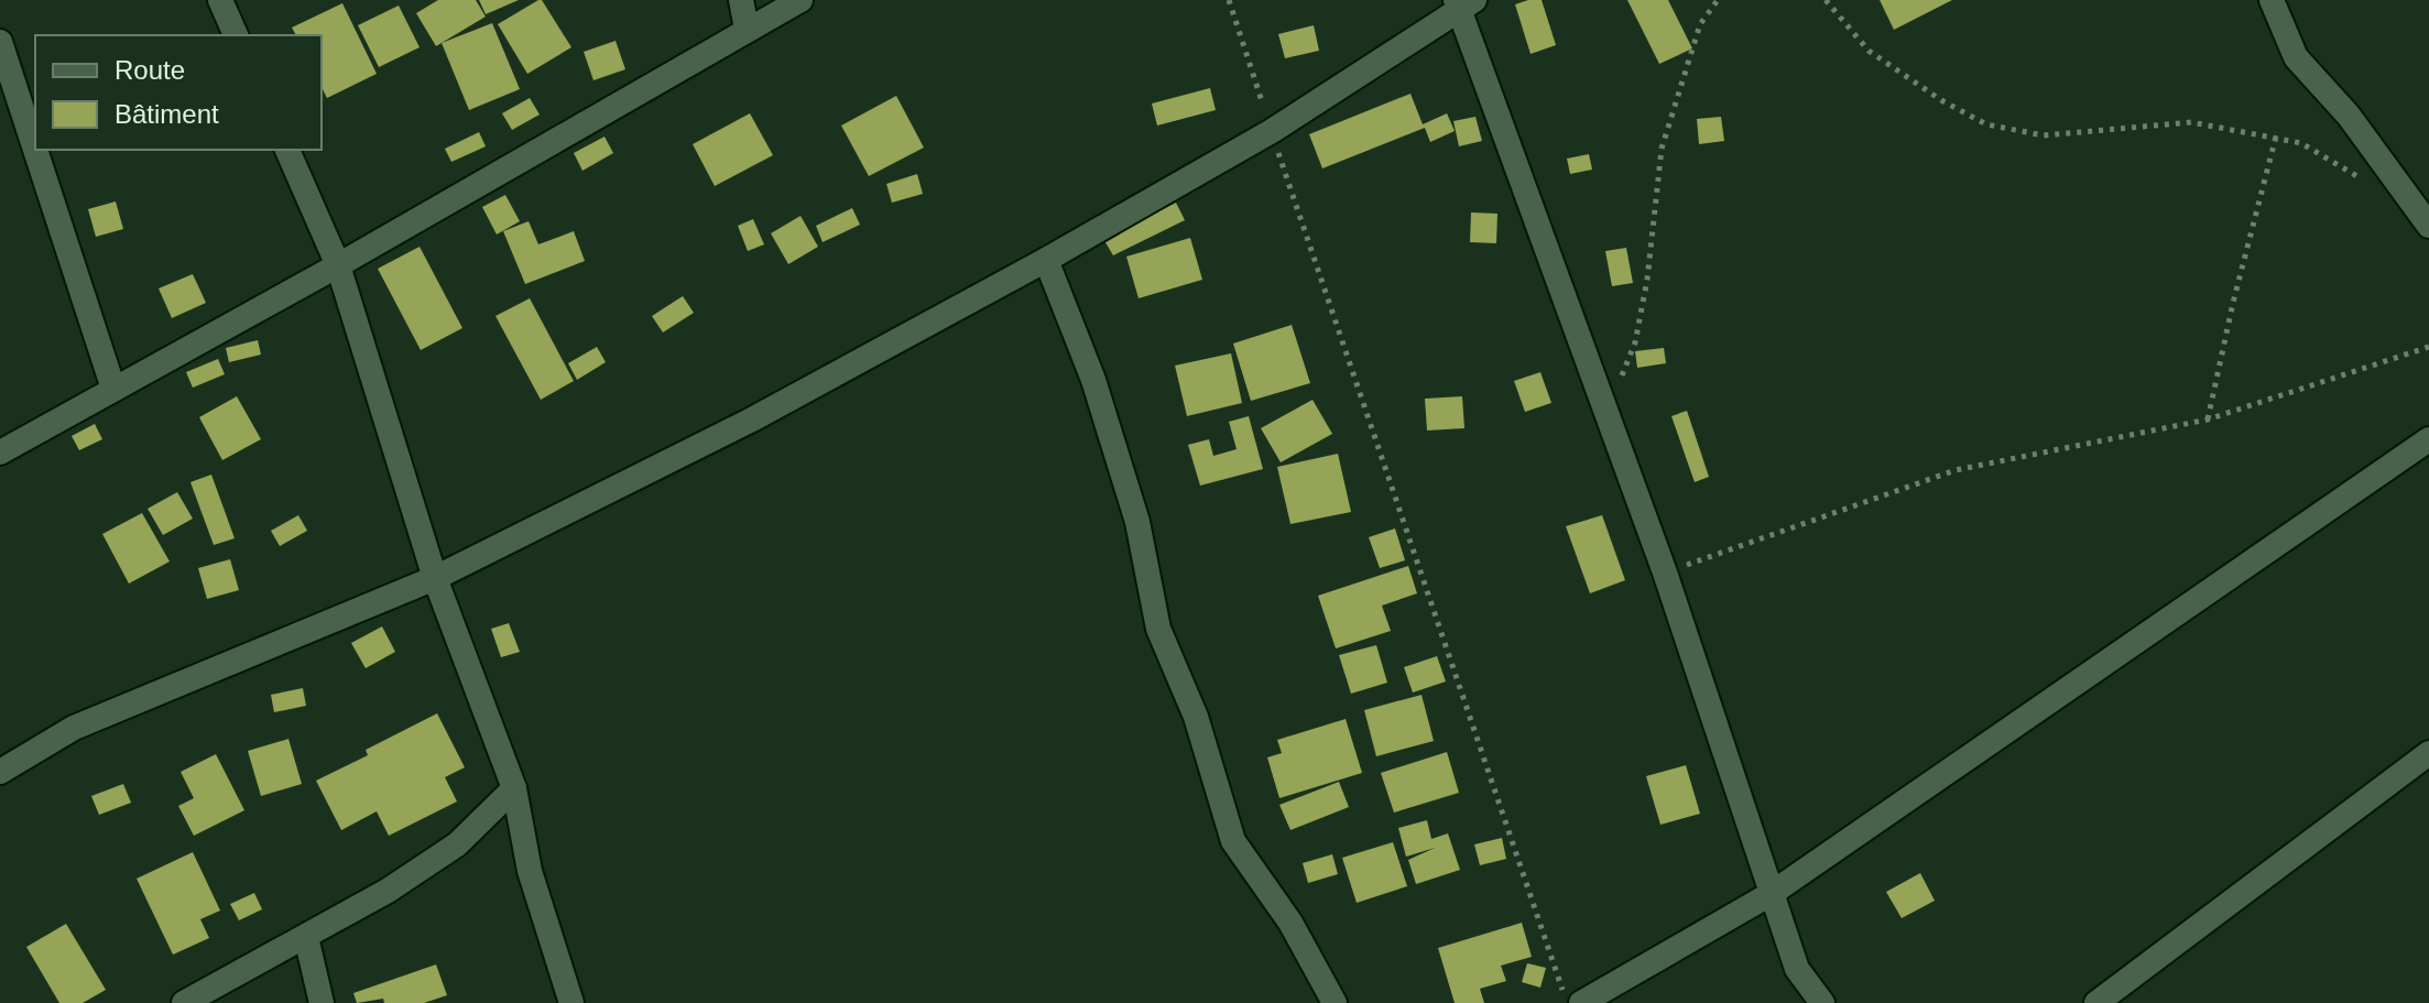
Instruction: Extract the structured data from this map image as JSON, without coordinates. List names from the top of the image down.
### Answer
{
  "legend": ["Route", "Bâtiment"]
}
